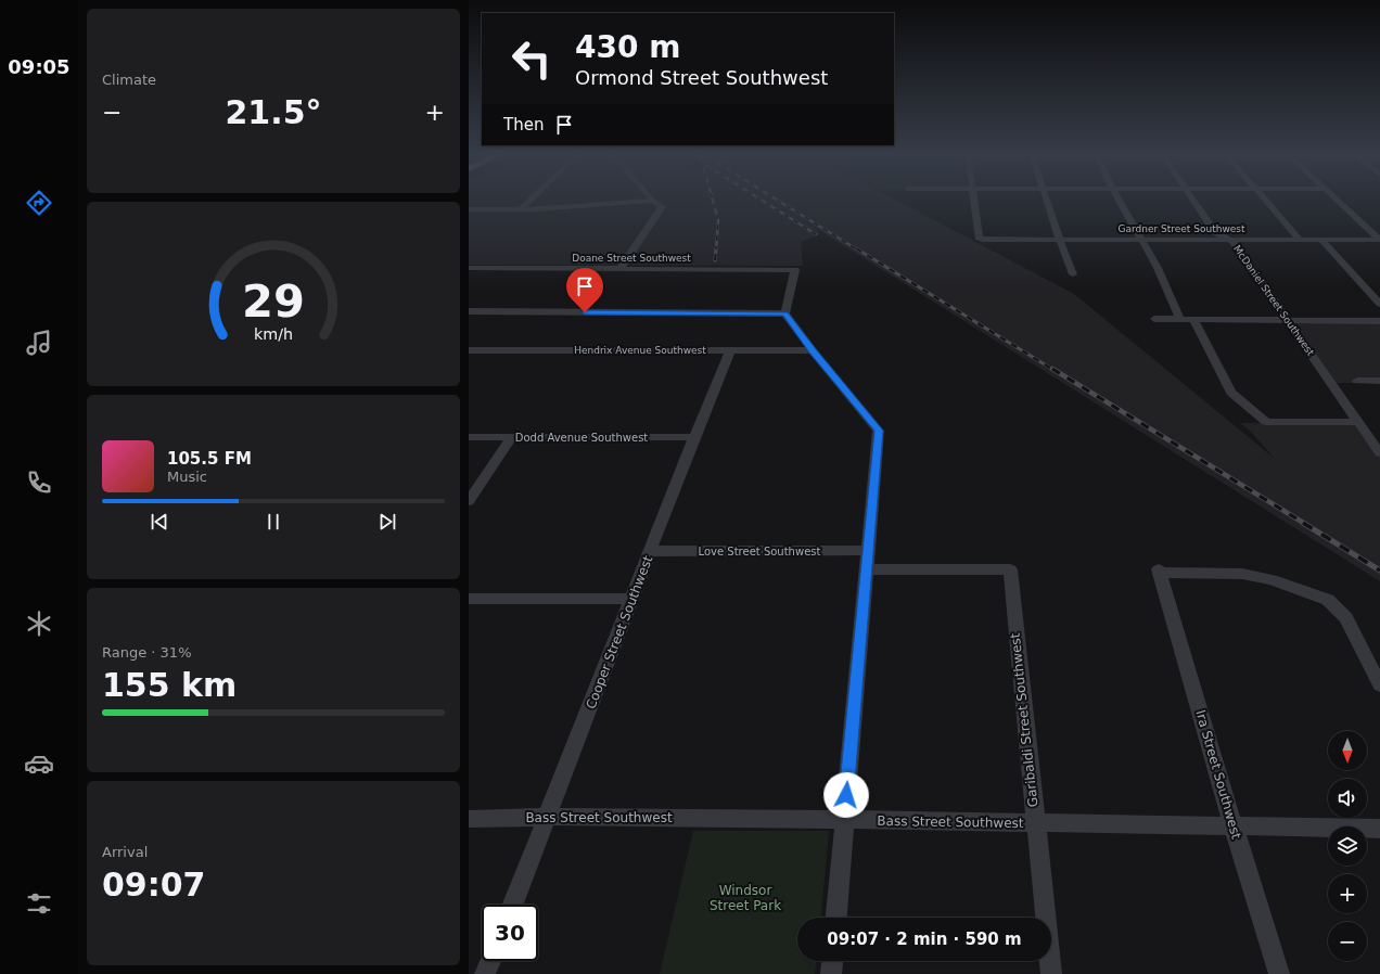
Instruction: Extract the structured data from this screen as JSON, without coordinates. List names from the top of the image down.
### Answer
{
  "streets": {
    "street": [
      "Gardner Street Southwest",
      "Doane Street Southwest",
      "McDaniel Street Southwest",
      "Hendrix Avenue Southwest",
      "Dodd Avenue Southwest",
      "Love Street Southwest",
      "Cooper Street Southwest",
      "Garibaldi Street Southwest",
      "Ira Street Southwest",
      "Bass Street Southwest"
    ]
  },
  "crossings": [
    ["Gardner Street Southwest", "McDaniel Street Southwest"],
    ["Hendrix Avenue Southwest", "Cooper Street Southwest"],
    ["Dodd Avenue Southwest", "Cooper Street Southwest"],
    ["Love Street Southwest", "Cooper Street Southwest"],
    ["Cooper Street Southwest", "Bass Street Southwest"],
    ["Garibaldi Street Southwest", "Bass Street Southwest"],
    ["Ira Street Southwest", "Bass Street Southwest"]
  ],
  "parks": ["Windsor Street Park"],
  "north": "bottom",
  "page": {
    "tabs": "09:05",
    "tile": [
      "Climate",
      ["Range · 31%", "155 km"],
      ["Arrival", "09:07"]
    ],
    "turn": ["430 m", "Ormond Street Southwest"],
    "heat": ["−", "21.5°", "+"],
    "then": "Then",
    "song": ["105.5 FM", "Music"],
    "map_buttons": ["+", "−"],
    "limit": "30",
    "trip": "09:07 · 2 min · 590 m",
    "gauge": ["29", "km/h"]
  }
}
